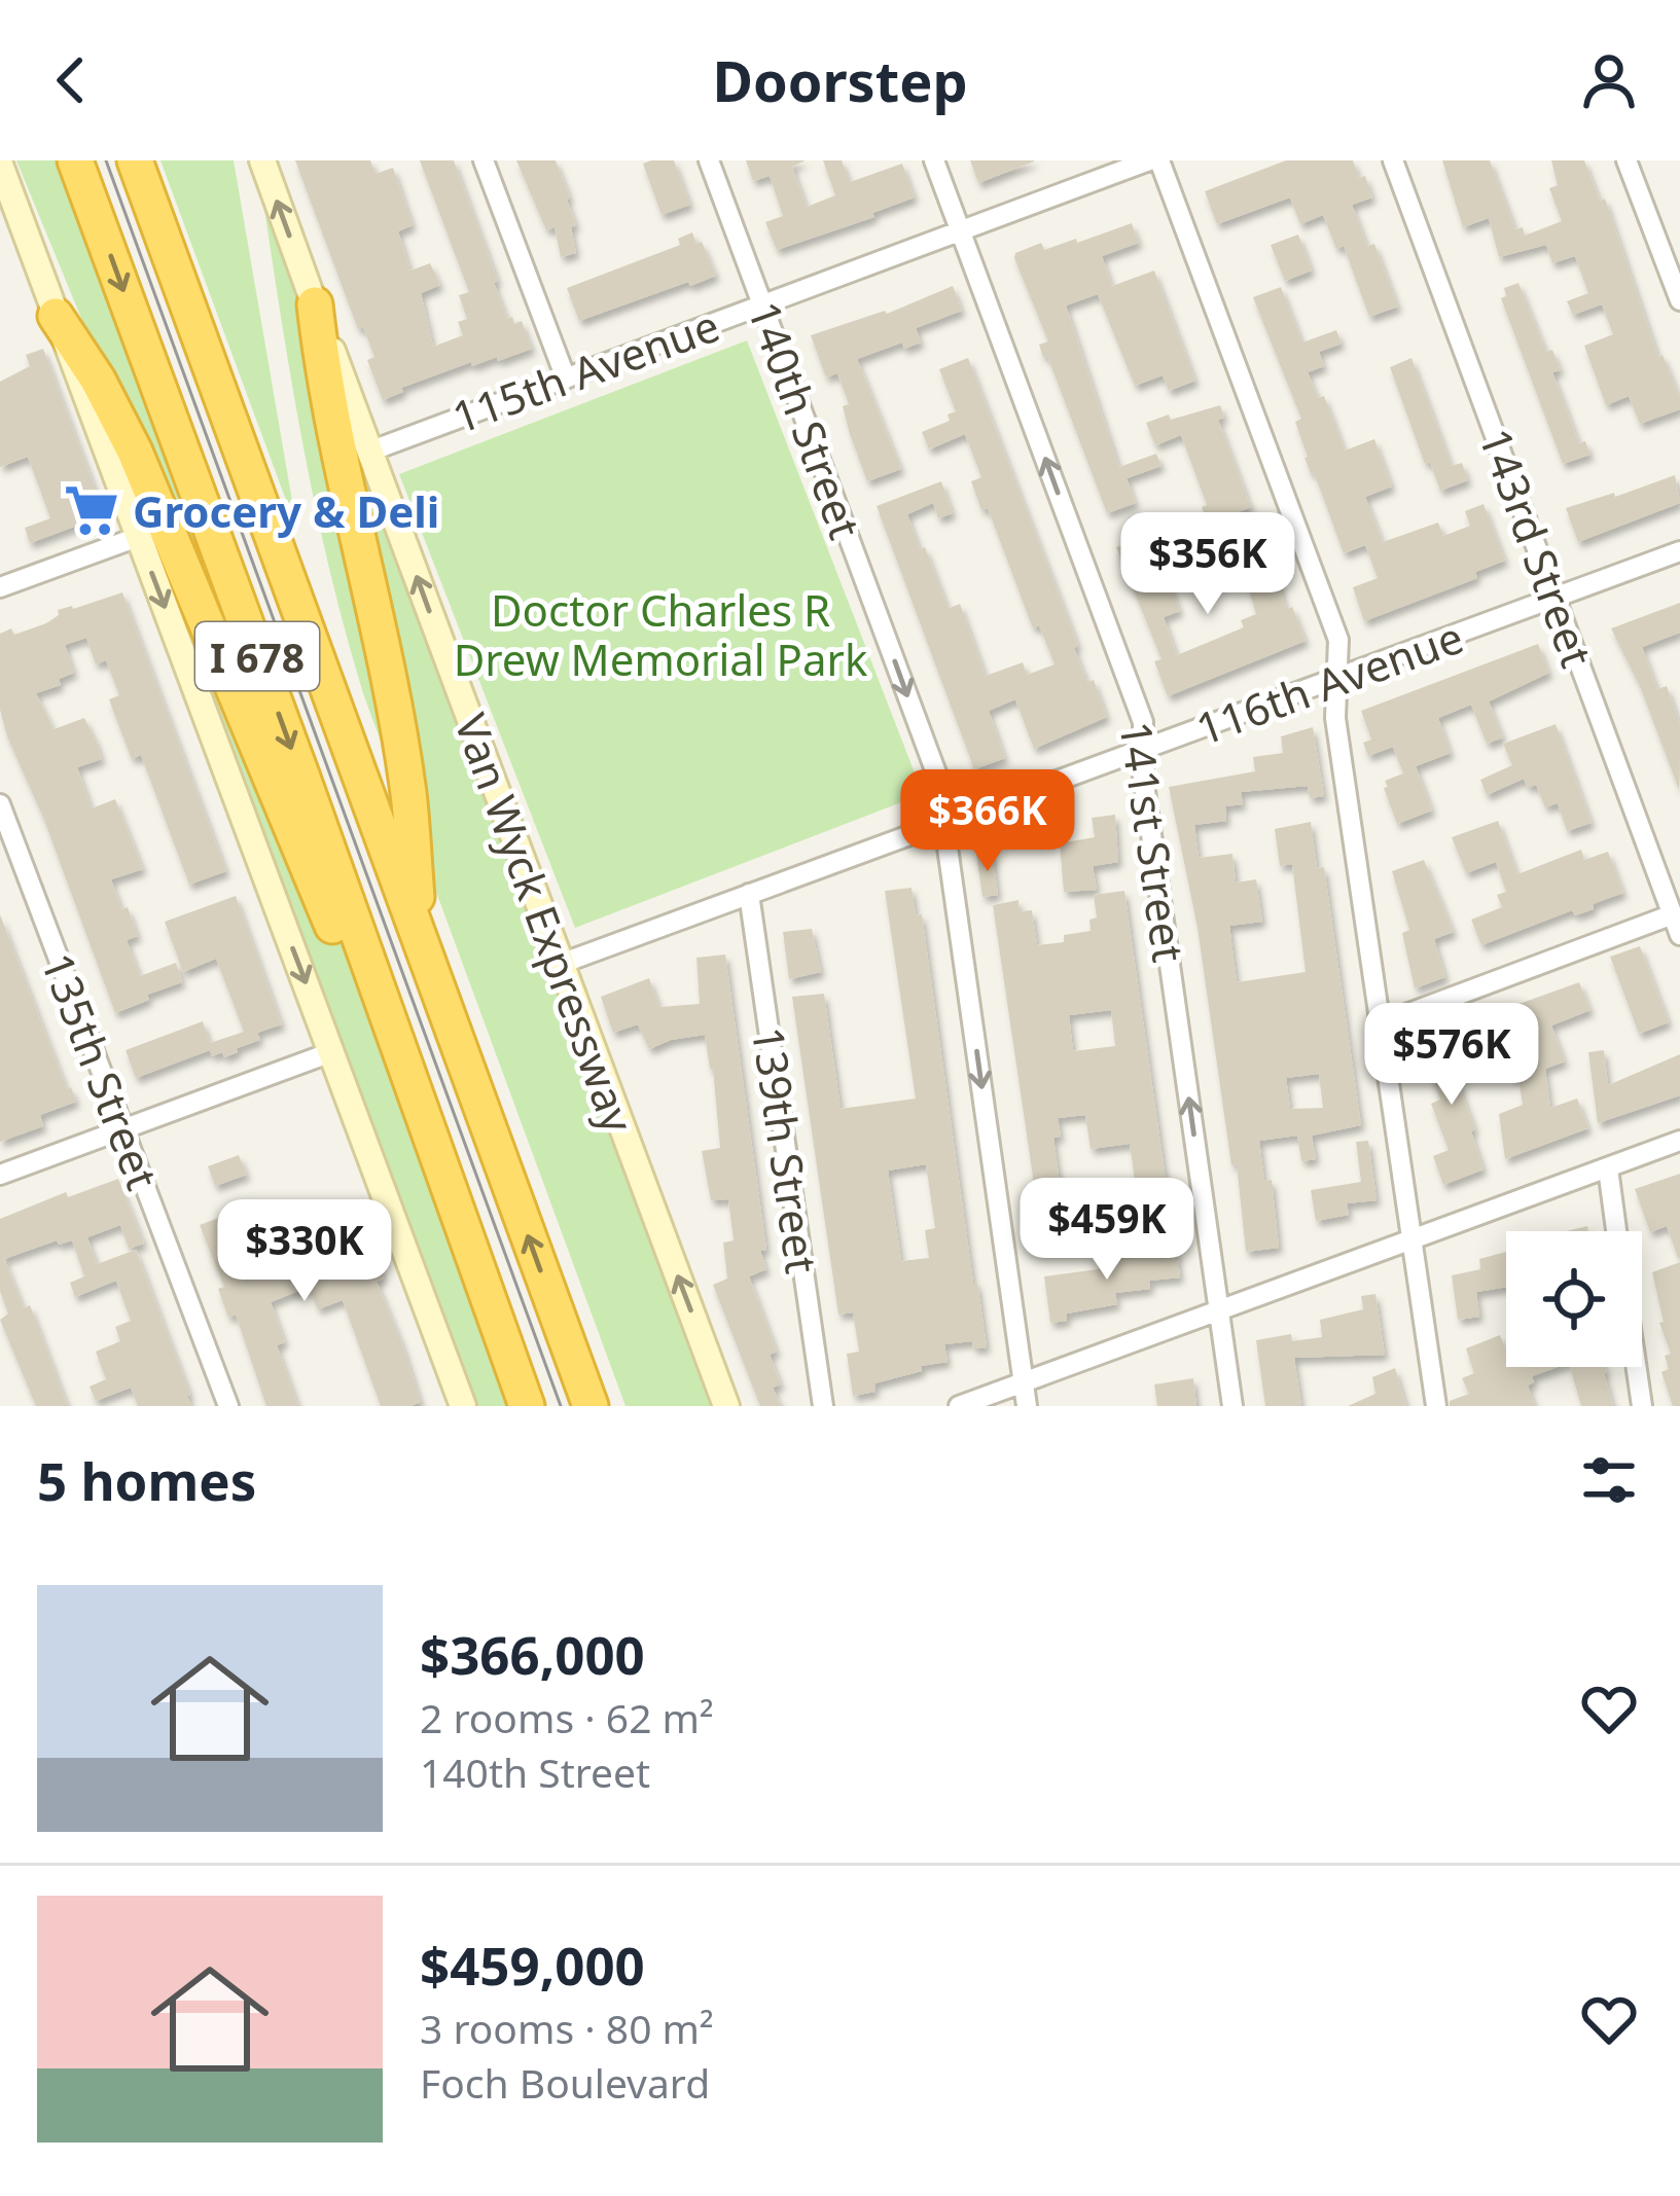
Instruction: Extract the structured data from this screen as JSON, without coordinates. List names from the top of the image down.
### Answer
{
  "streets": {
    "highway": ["I 678"],
    "main road": ["Van Wyck Expressway"],
    "street": [
      "115th Avenue",
      "140th Street",
      "143rd Street",
      "116th Avenue",
      "141st Street",
      "135th Street",
      "139th Street"
    ]
  },
  "crossings": [
    ["115th Avenue", "140th Street"],
    ["115th Avenue", "141st Street"],
    ["115th Avenue", "Van Wyck Expressway"],
    ["140th Street", "116th Avenue"],
    ["143rd Street", "116th Avenue"],
    ["116th Avenue", "141st Street"],
    ["116th Avenue", "Van Wyck Expressway"],
    ["116th Avenue", "139th Street"]
  ],
  "one_way": ["140th Street", "141st Street", "Van Wyck Expressway"],
  "parks": ["Doctor Charles R Drew Memorial Park"],
  "places": {
    "supermarket": ["Grocery & Deli"]
  },
  "page": {
    "header": "Doorstep",
    "price": [
      "$356K",
      "$366K",
      "$576K",
      "$459K",
      "$330K"
    ],
    "heading": "5 homes",
    "list": [
      {
        "name": "$366,000",
        "note": "2 rooms · 62 m² · 140th Street"
      },
      {
        "name": "$459,000",
        "note": "3 rooms · 80 m² · Foch Boulevard"
      }
    ]
  }
}
